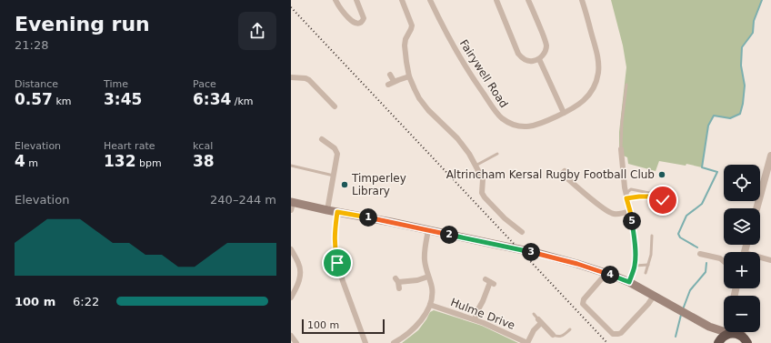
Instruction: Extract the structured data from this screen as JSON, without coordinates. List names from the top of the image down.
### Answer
{
  "streets": {
    "street": ["Fairywell Road", "Hulme Drive"]
  },
  "places": ["Altrincham Kersal Rugby Football Club", "Timperley Library"],
  "scale_bar": "100 m",
  "page": {
    "heading": ["Evening run", "21:28"],
    "stats": [
      ["Distance", "0.57 km"],
      ["Time", "3:45"],
      ["Pace", "6:34 /km"],
      ["Elevation", "4 m"],
      ["Heart rate", "132 bpm"],
      ["kcal", "38"]
    ],
    "map_buttons": ["+", "−"],
    "chart": ["Elevation", "240–244 m"],
    "pins": [
      "1",
      "5",
      "2",
      "3",
      "4"
    ],
    "list": [
      {
        "name": "100 m",
        "note": "6:22"
      }
    ],
    "scale": "100 m"
  }
}
